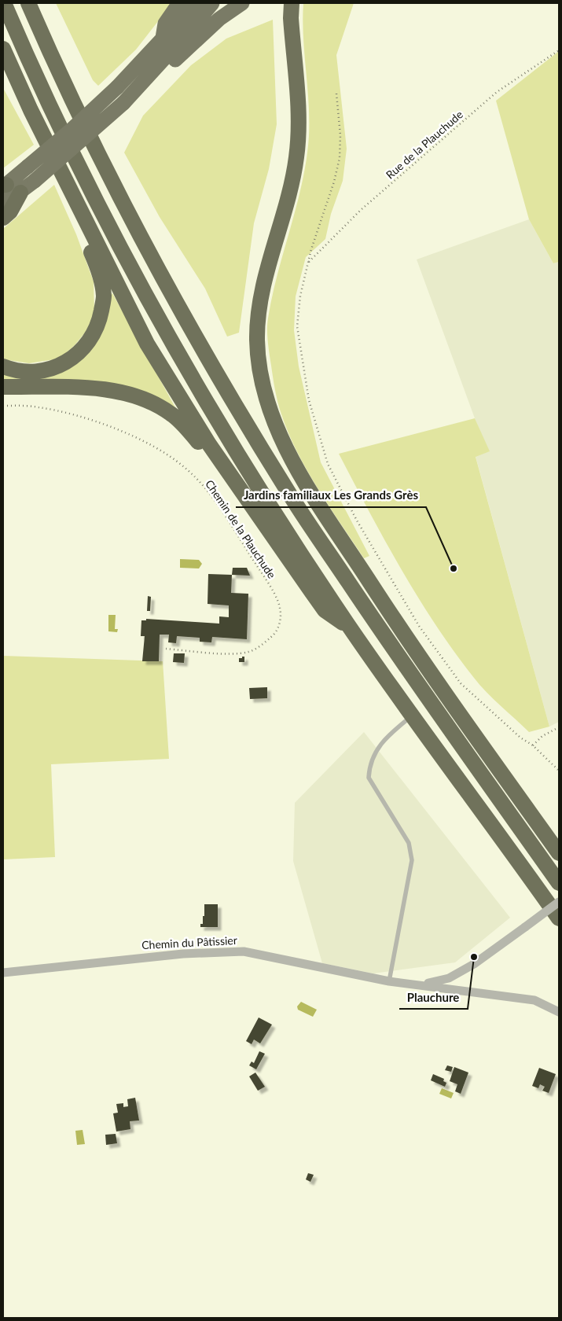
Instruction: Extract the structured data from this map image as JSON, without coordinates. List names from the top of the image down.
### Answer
{
  "streets": {
    "street": ["Chemin du Pâtissier"],
    "path": ["Rue de la Plauchude", "Chemin de la Plauchude"]
  },
  "places": ["Jardins familiaux Les Grands Grès", "Plauchure"]
}
